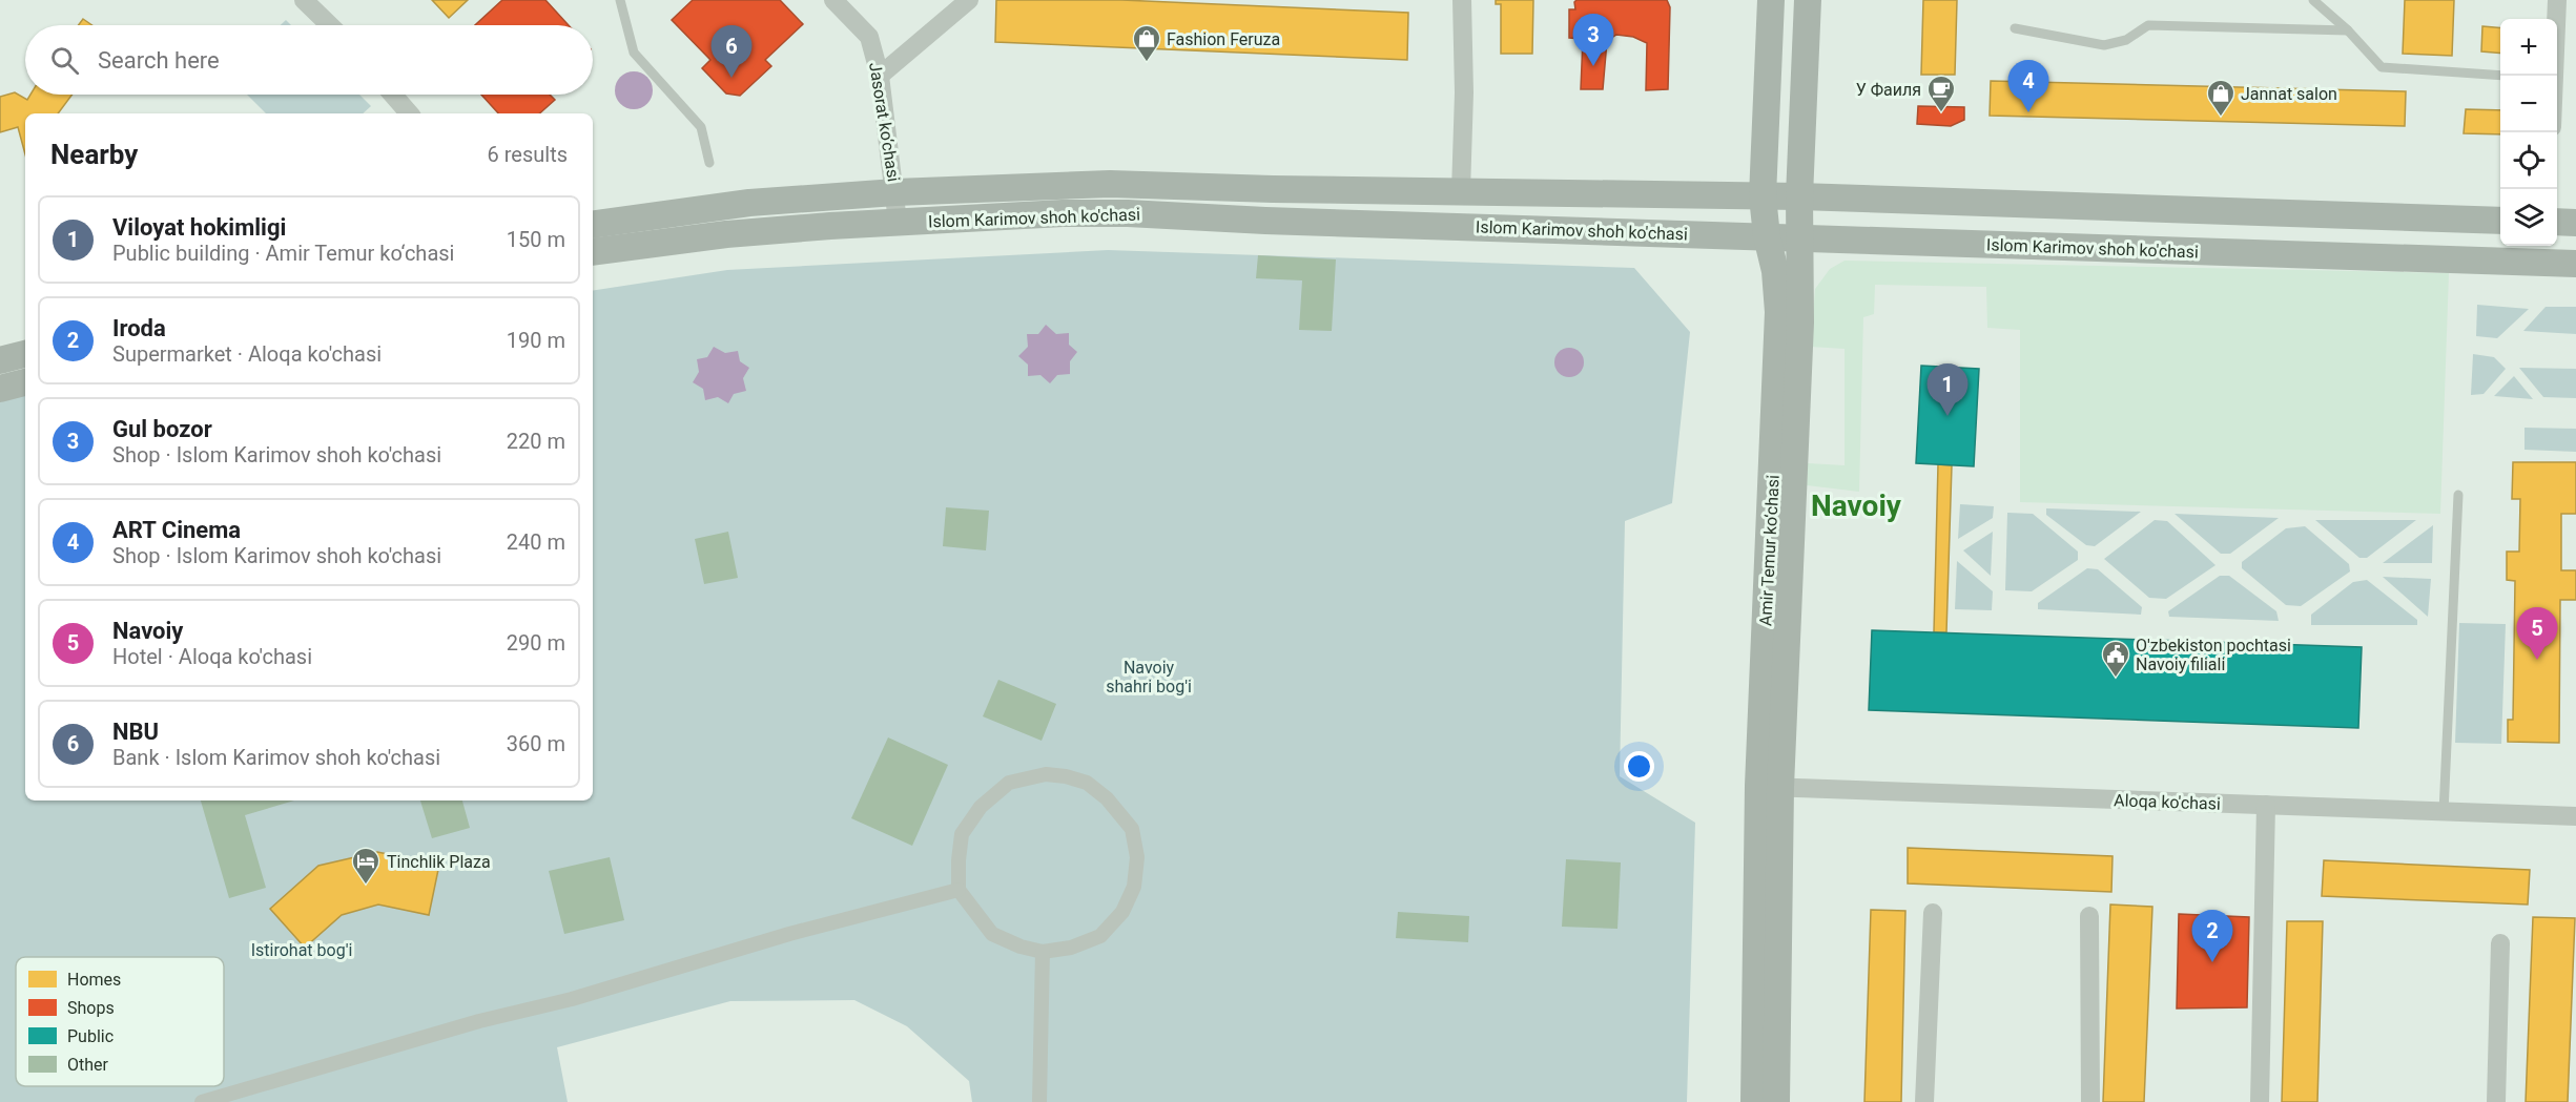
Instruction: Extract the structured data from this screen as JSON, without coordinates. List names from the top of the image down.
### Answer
{
  "streets": {
    "main road": ["Islom Karimov shoh ko'chasi", "Amir Temur ko‘chasi"],
    "street": ["Jasorat ko‘chasi", "Aloqa ko'chasi"]
  },
  "crossings": [
    ["Jasorat ko‘chasi", "Islom Karimov shoh ko'chasi"],
    ["Islom Karimov shoh ko'chasi", "Amir Temur ko‘chasi"],
    ["Amir Temur ko‘chasi", "Aloqa ko'chasi"]
  ],
  "districts": ["Navoiy"],
  "parks": ["Navoiy shahri bog'i", "Istirohat bog'i"],
  "places": {
    "shop": ["Fashion Feruza", "Jannat salon"],
    "cafe": ["У Фаиля"],
    "public building": ["O'zbekiston pochtasi Navoiy filiali"],
    "hotel": ["Tinchlik Plaza"]
  },
  "legend": [
    "Homes",
    "Shops",
    "Public",
    "Other"
  ],
  "page": {
    "pins": [
      "3",
      "6",
      "4",
      "1",
      "5",
      "2"
    ],
    "map_buttons": ["+", "−"],
    "search": "Search here",
    "heading": ["Nearby", "6 results"],
    "list": [
      {
        "mark": "1",
        "name": "Viloyat hokimligi",
        "note": "Public building · Amir Temur ko‘chasi",
        "value": "150 m"
      },
      {
        "mark": "2",
        "name": "Iroda",
        "note": "Supermarket · Aloqa ko'chasi",
        "value": "190 m"
      },
      {
        "mark": "3",
        "name": "Gul bozor",
        "note": "Shop · Islom Karimov shoh ko'chasi",
        "value": "220 m"
      },
      {
        "mark": "4",
        "name": "ART Cinema",
        "note": "Shop · Islom Karimov shoh ko'chasi",
        "value": "240 m"
      },
      {
        "mark": "5",
        "name": "Navoiy",
        "note": "Hotel · Aloqa ko'chasi",
        "value": "290 m"
      },
      {
        "mark": "6",
        "name": "NBU",
        "note": "Bank · Islom Karimov shoh ko'chasi",
        "value": "360 m"
      }
    ]
  }
}
